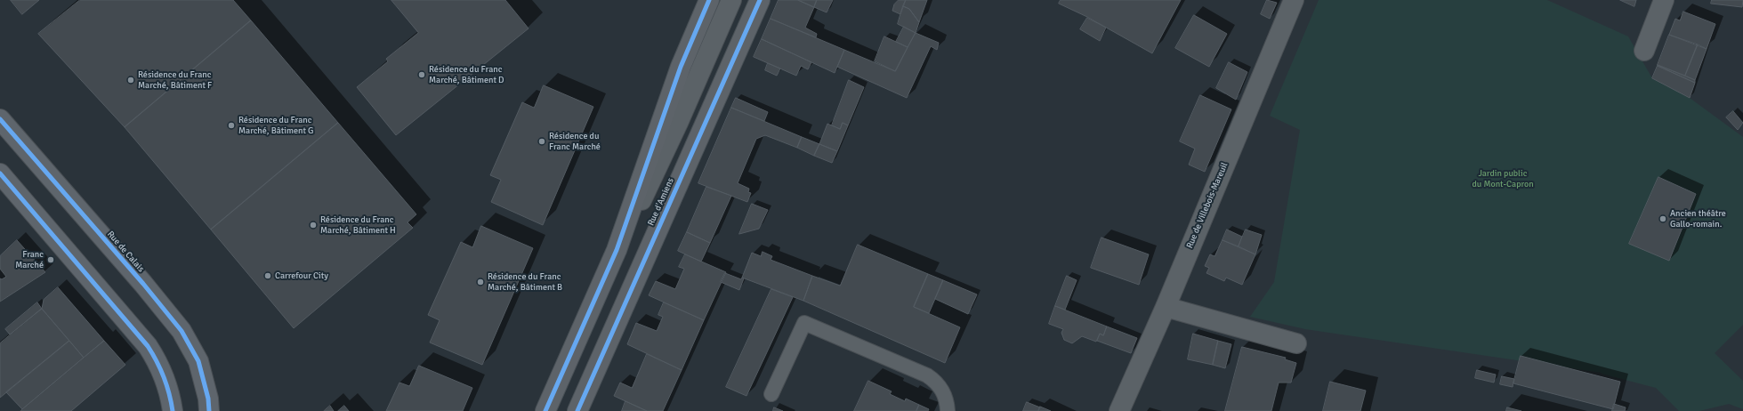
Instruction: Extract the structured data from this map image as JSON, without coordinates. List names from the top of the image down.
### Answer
{
  "streets": {
    "main road": ["Rue d'Amiens", "Rue de Calais"],
    "street": ["Rue de Villebois-Mareuil"]
  },
  "parks": ["Jardin public du Mont-Capron"],
  "places": [
    "Résidence du Franc Marché, Bâtiment D",
    "Résidence du Franc Marché, Bâtiment F",
    "Résidence du Franc Marché, Bâtiment G",
    "Résidence du Franc Marché",
    "Ancien théâtre Gallo-romain.",
    "Résidence du Franc Marché, Bâtiment H",
    "Franc Marché",
    "Carrefour City",
    "Résidence du Franc Marché, Bâtiment B"
  ]
}
